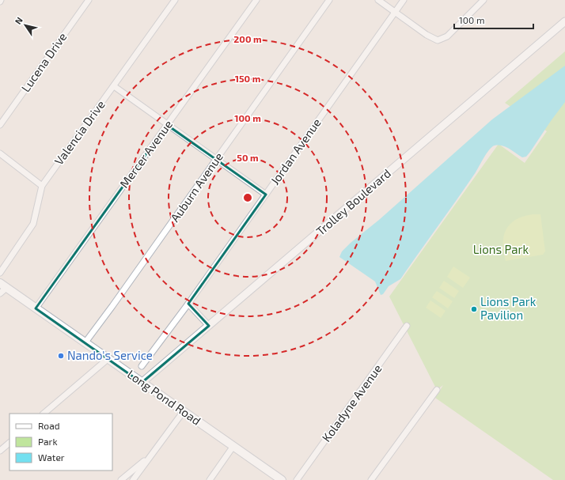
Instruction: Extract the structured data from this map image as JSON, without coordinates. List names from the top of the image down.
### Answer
{
  "streets": {
    "main road": ["Long Pond Road"],
    "street": [
      "Lucena Drive",
      "Valencia Drive",
      "Jordan Avenue",
      "Mercer Avenue",
      "Auburn Avenue",
      "Trolley Boulevard",
      "Koladyne Avenue"
    ]
  },
  "crossings": [
    ["Mercer Avenue", "Long Pond Road"],
    ["Auburn Avenue", "Long Pond Road"],
    ["Trolley Boulevard", "Long Pond Road"]
  ],
  "parks": ["Lions Park"],
  "places": ["Lions Park Pavilion", "Nando's Service"],
  "legend": ["Road", "Park", "Water"],
  "scale_bar": "100 m",
  "north": "top left",
  "rings": [
    "200 m",
    "150 m",
    "100 m",
    "50 m"
  ]
}
